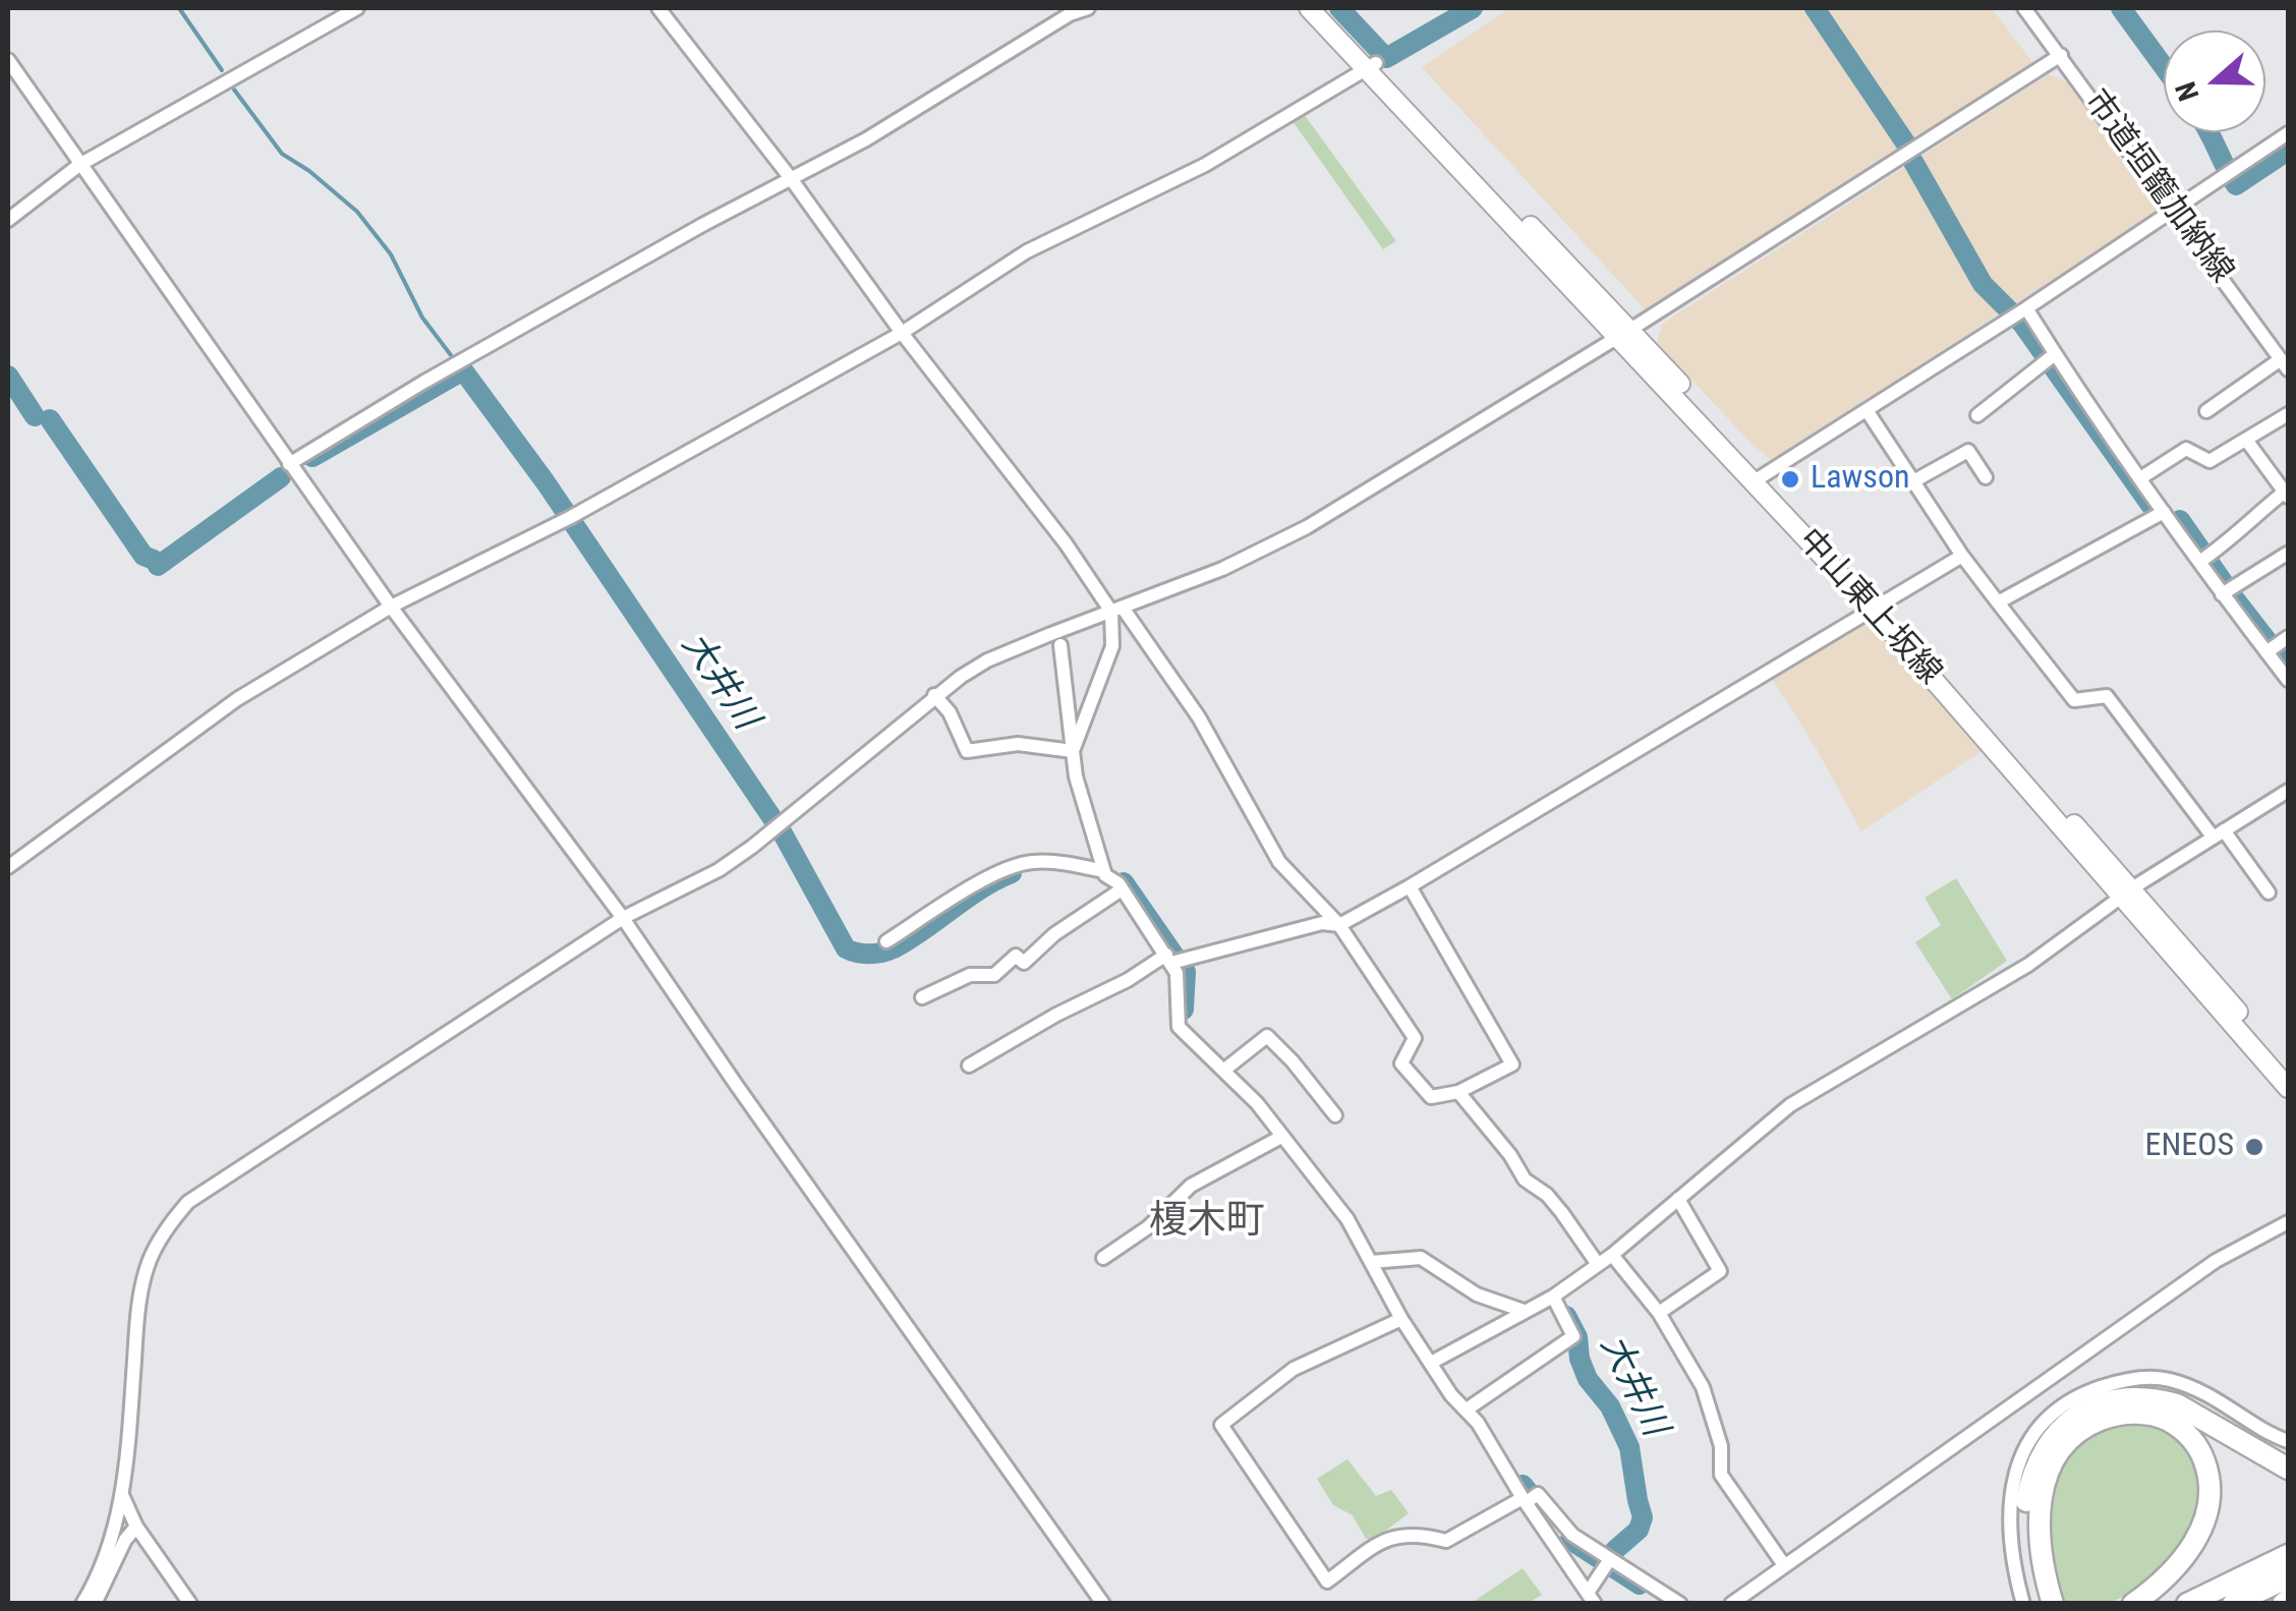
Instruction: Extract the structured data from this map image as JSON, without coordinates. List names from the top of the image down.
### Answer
{
  "streets": {
    "main road": ["中山東上坂線"],
    "street": ["市道垣籠加納線"]
  },
  "districts": ["榎木町"],
  "water": ["大井川"],
  "places": ["Lawson", "ENEOS"],
  "north": "left"
}
